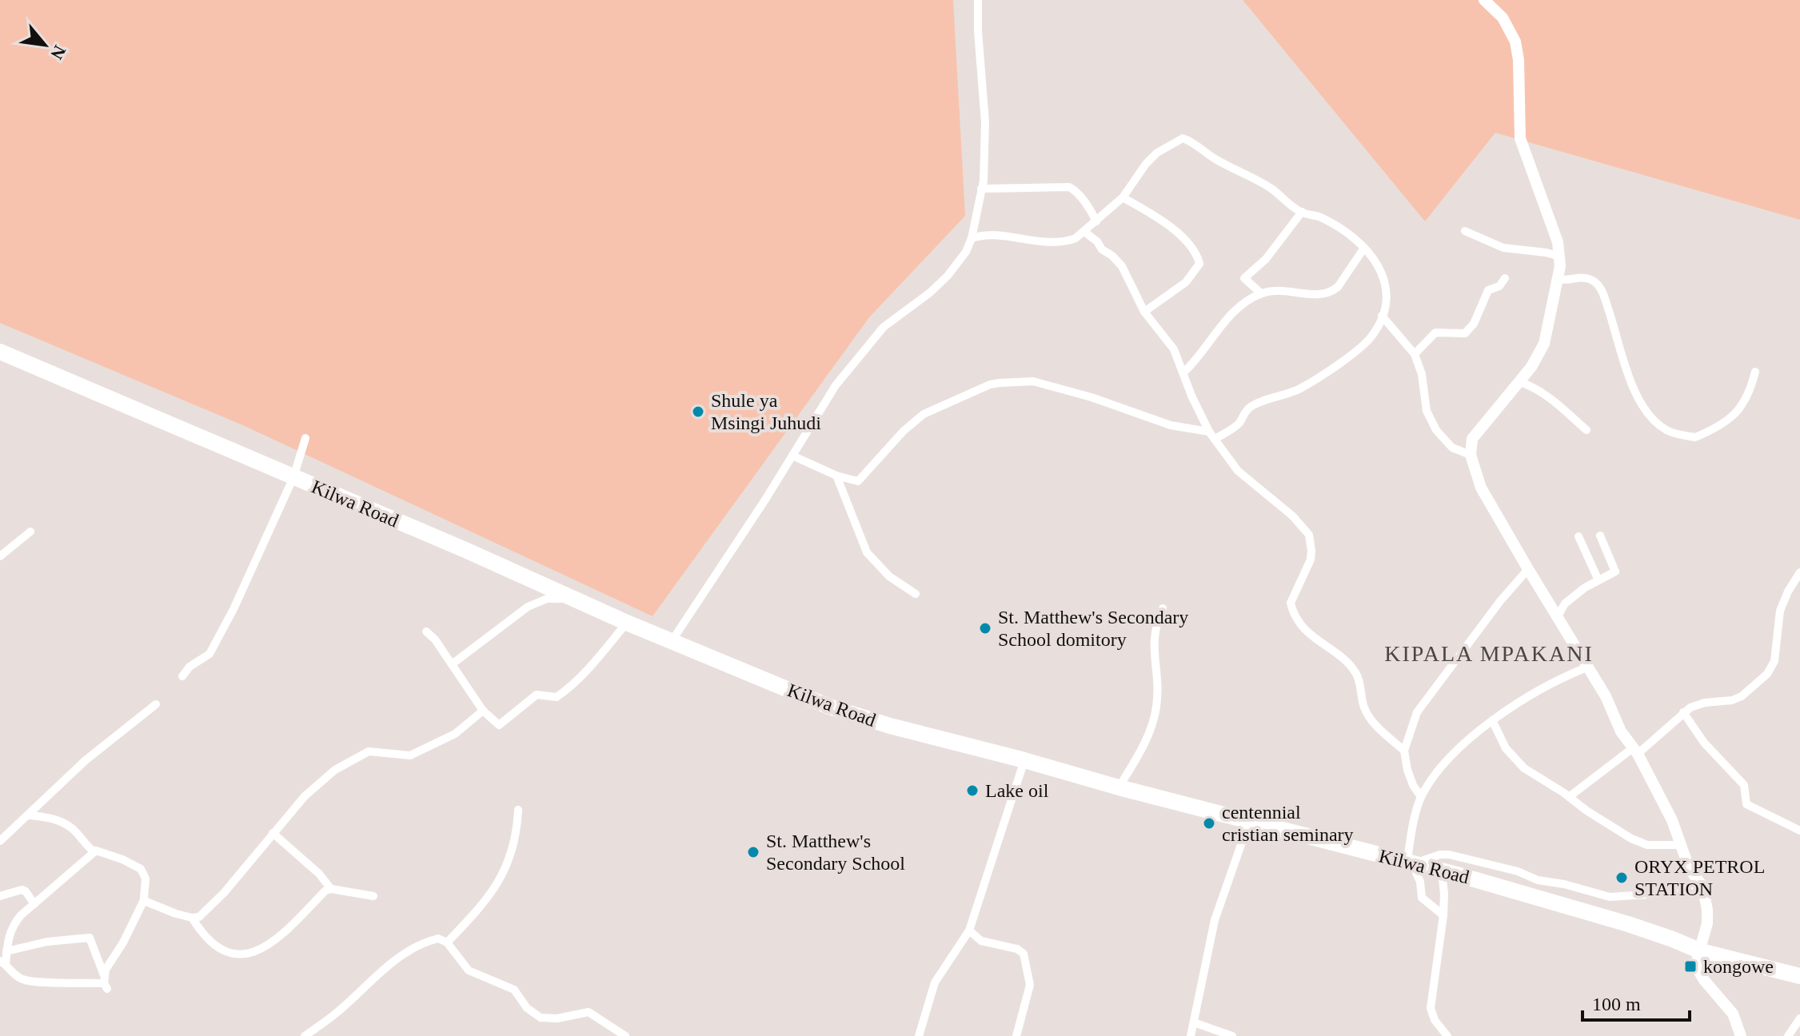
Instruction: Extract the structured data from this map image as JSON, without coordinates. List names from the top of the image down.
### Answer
{
  "streets": {
    "highway": ["Kilwa Road"]
  },
  "districts": ["KIPALA MPAKANI"],
  "places": {
    "other": [
      "Shule ya Msingi Juhudi",
      "St. Matthew's Secondary School domitory",
      "Lake oil",
      "centennial cristian seminary",
      "St. Matthew's Secondary School",
      "ORYX PETROL STATION"
    ],
    "transit": ["kongowe"]
  },
  "scale_bar": "100 m",
  "north": "bottom right"
}
